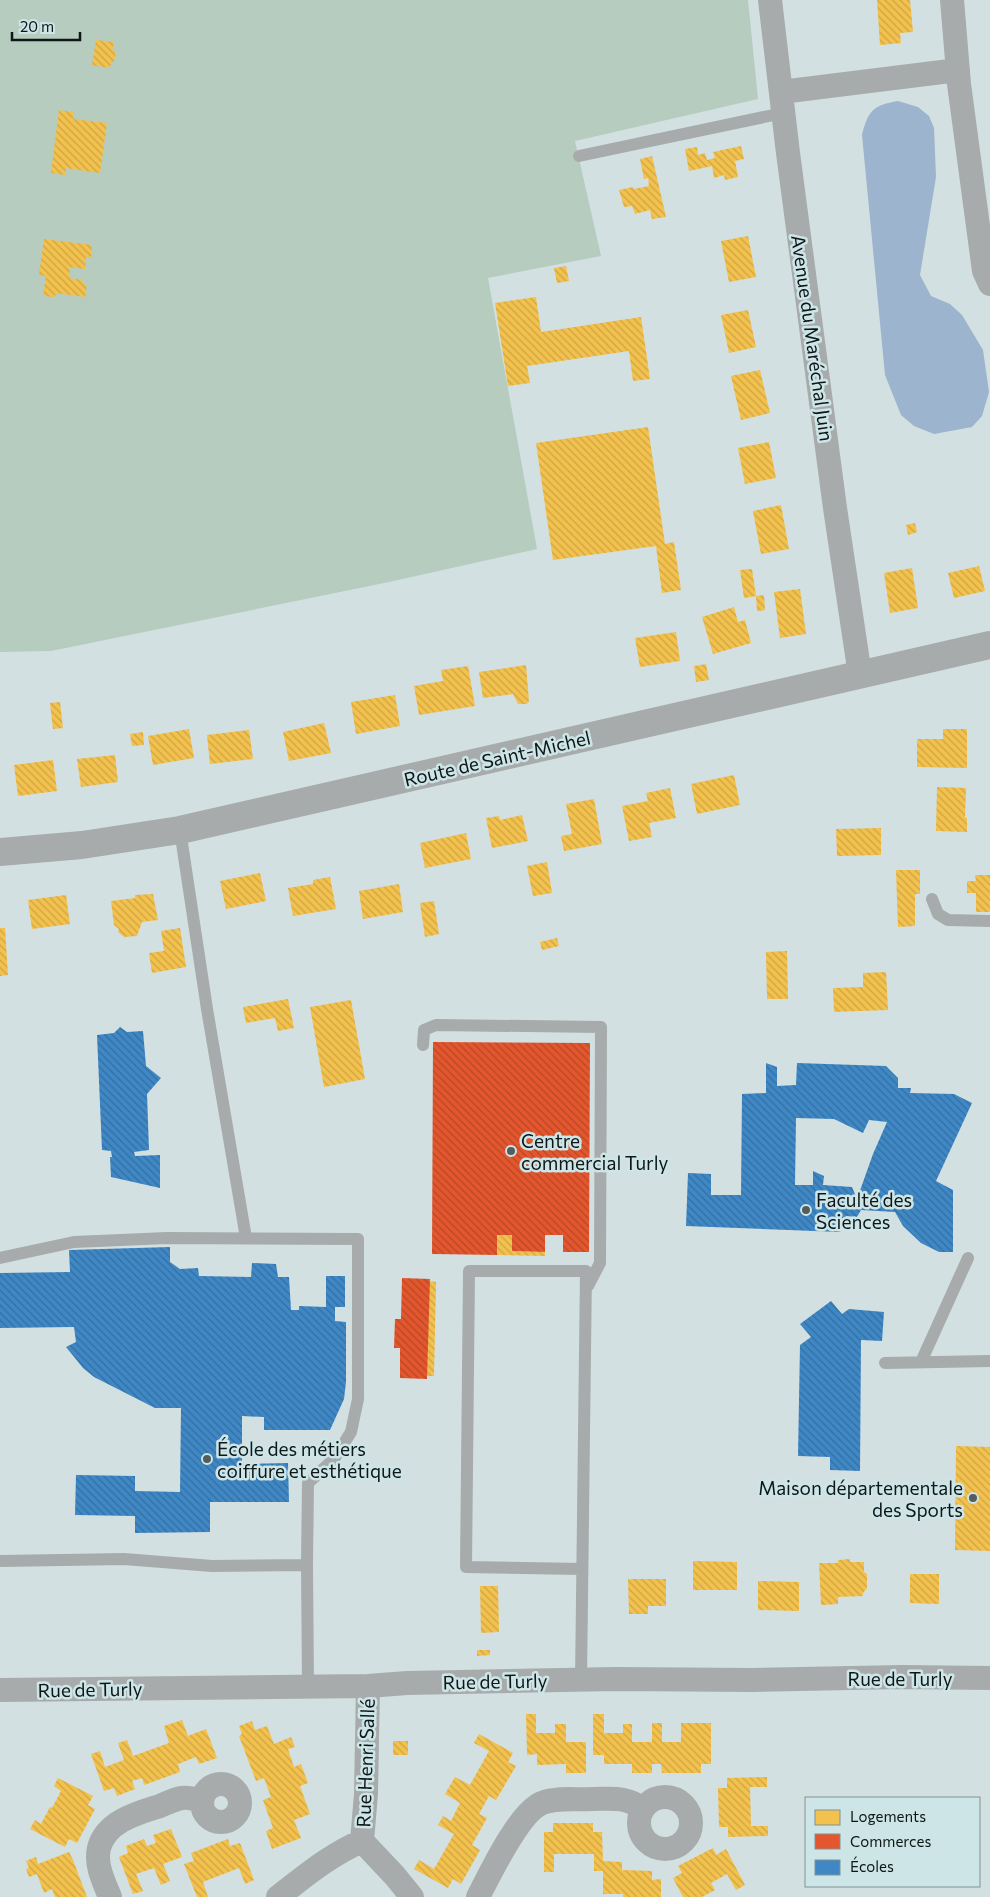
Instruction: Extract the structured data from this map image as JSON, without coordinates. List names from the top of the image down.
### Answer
{
  "streets": {
    "street": [
      "Avenue du Maréchal Juin",
      "Route de Saint-Michel",
      "Rue de Turly",
      "Rue Henri Sallé"
    ]
  },
  "crossings": [
    ["Avenue du Maréchal Juin", "Route de Saint-Michel"],
    ["Rue de Turly", "Rue Henri Sallé"]
  ],
  "places": [
    "Centre commercial Turly",
    "Faculté des Sciences",
    "École des métiers coiffure et esthétique",
    "Maison départementale des Sports"
  ],
  "legend": ["Logements", "Commerces", "Écoles"],
  "scale_bar": "20 m"
}
